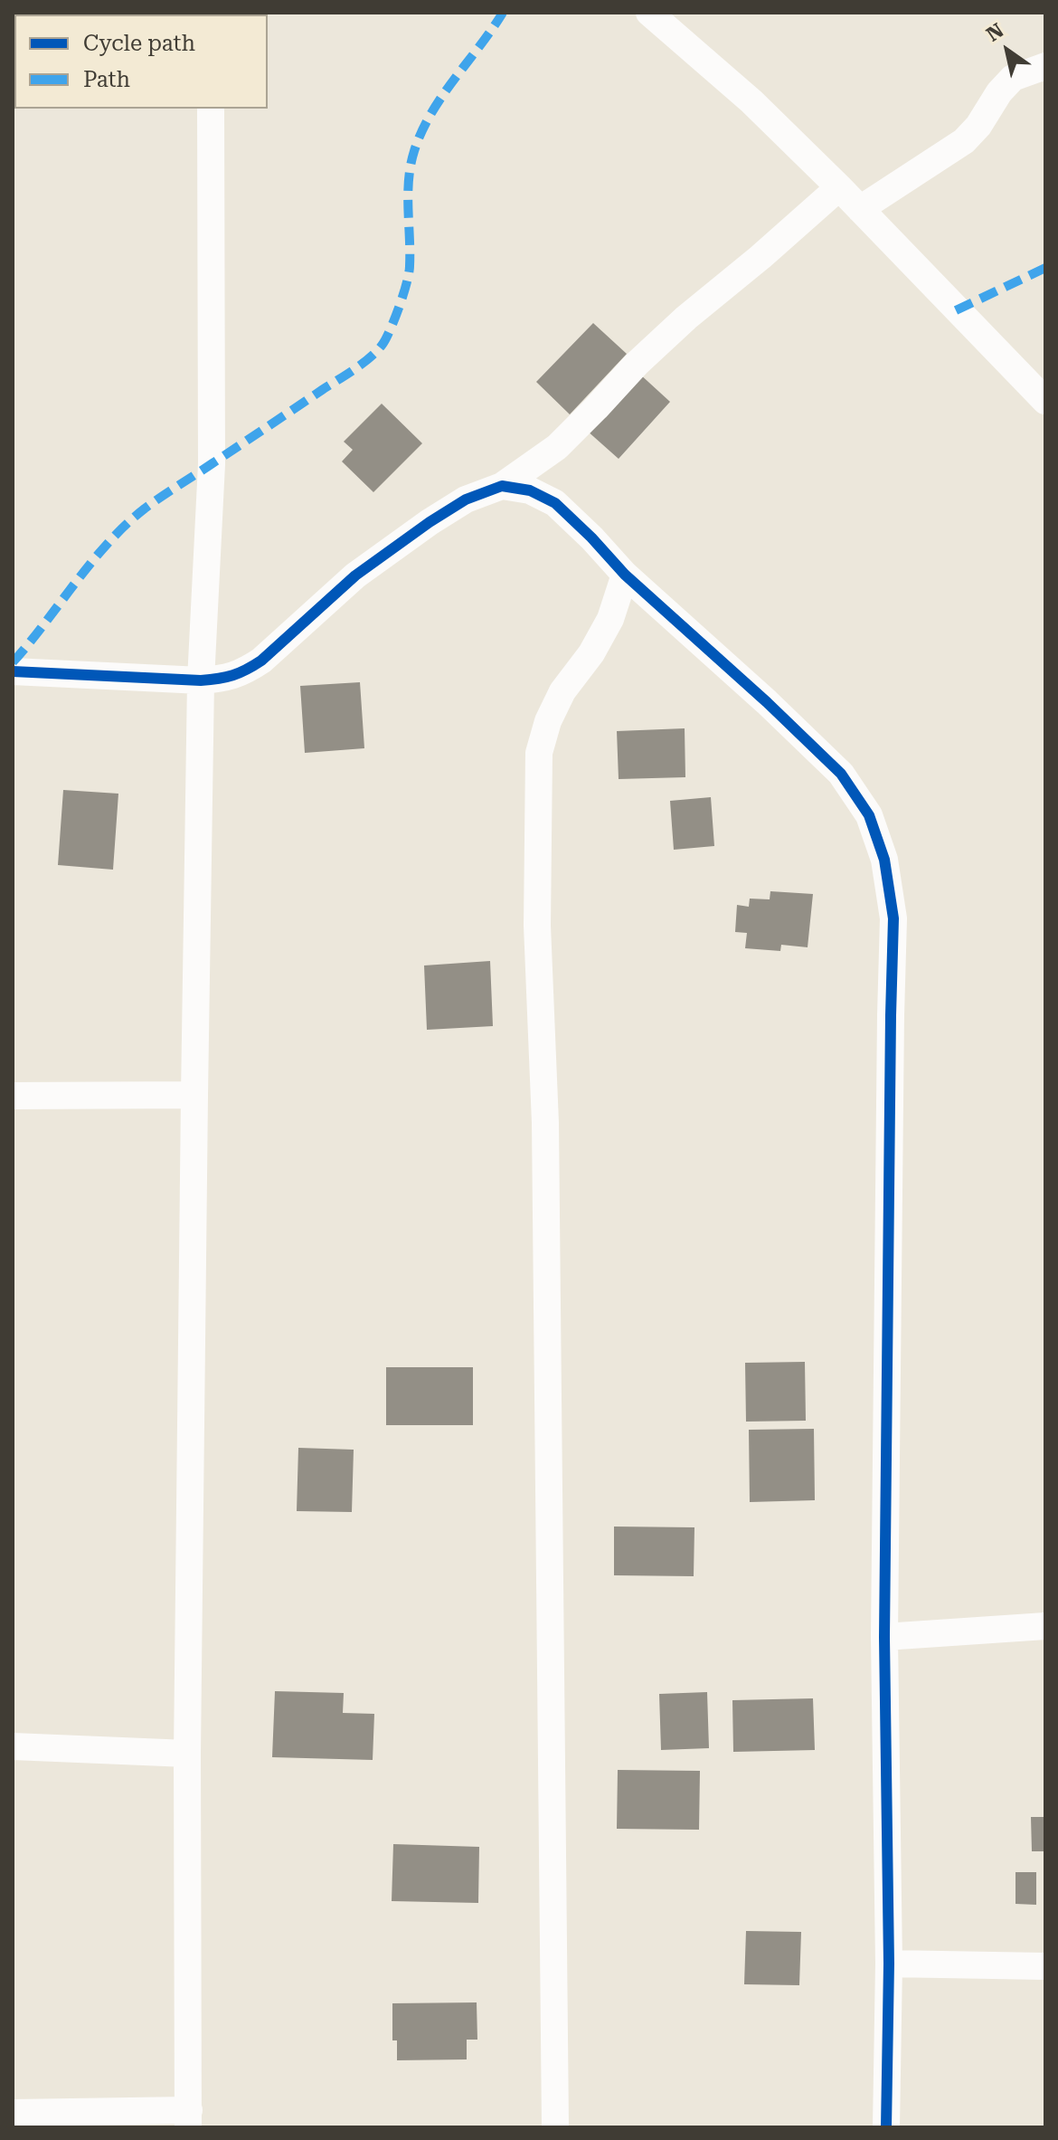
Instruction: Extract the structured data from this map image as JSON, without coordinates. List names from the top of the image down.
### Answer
{
  "legend": ["Cycle path", "Path"],
  "north": "top left"
}
